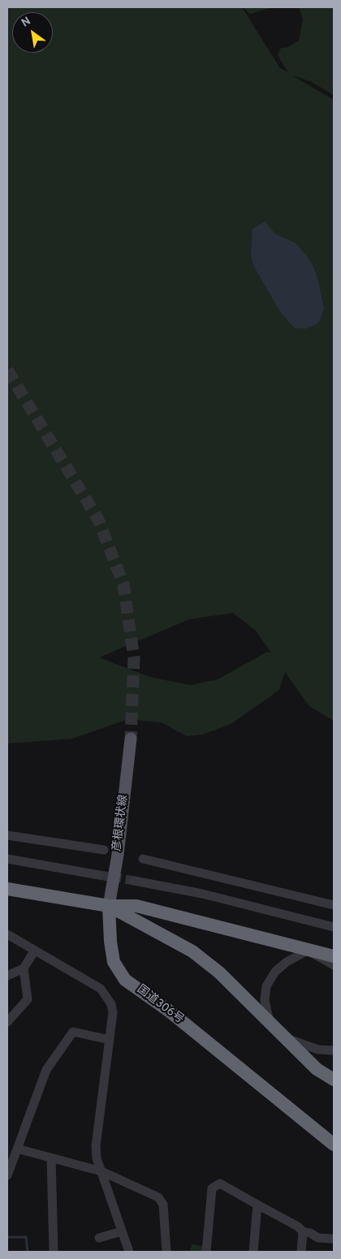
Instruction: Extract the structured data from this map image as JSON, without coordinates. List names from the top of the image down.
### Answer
{
  "streets": {
    "highway": ["国道306号"],
    "main road": ["彦根環状線"]
  },
  "crossings": [
    ["彦根環状線", "国道306号"]
  ],
  "north": "top left"
}
